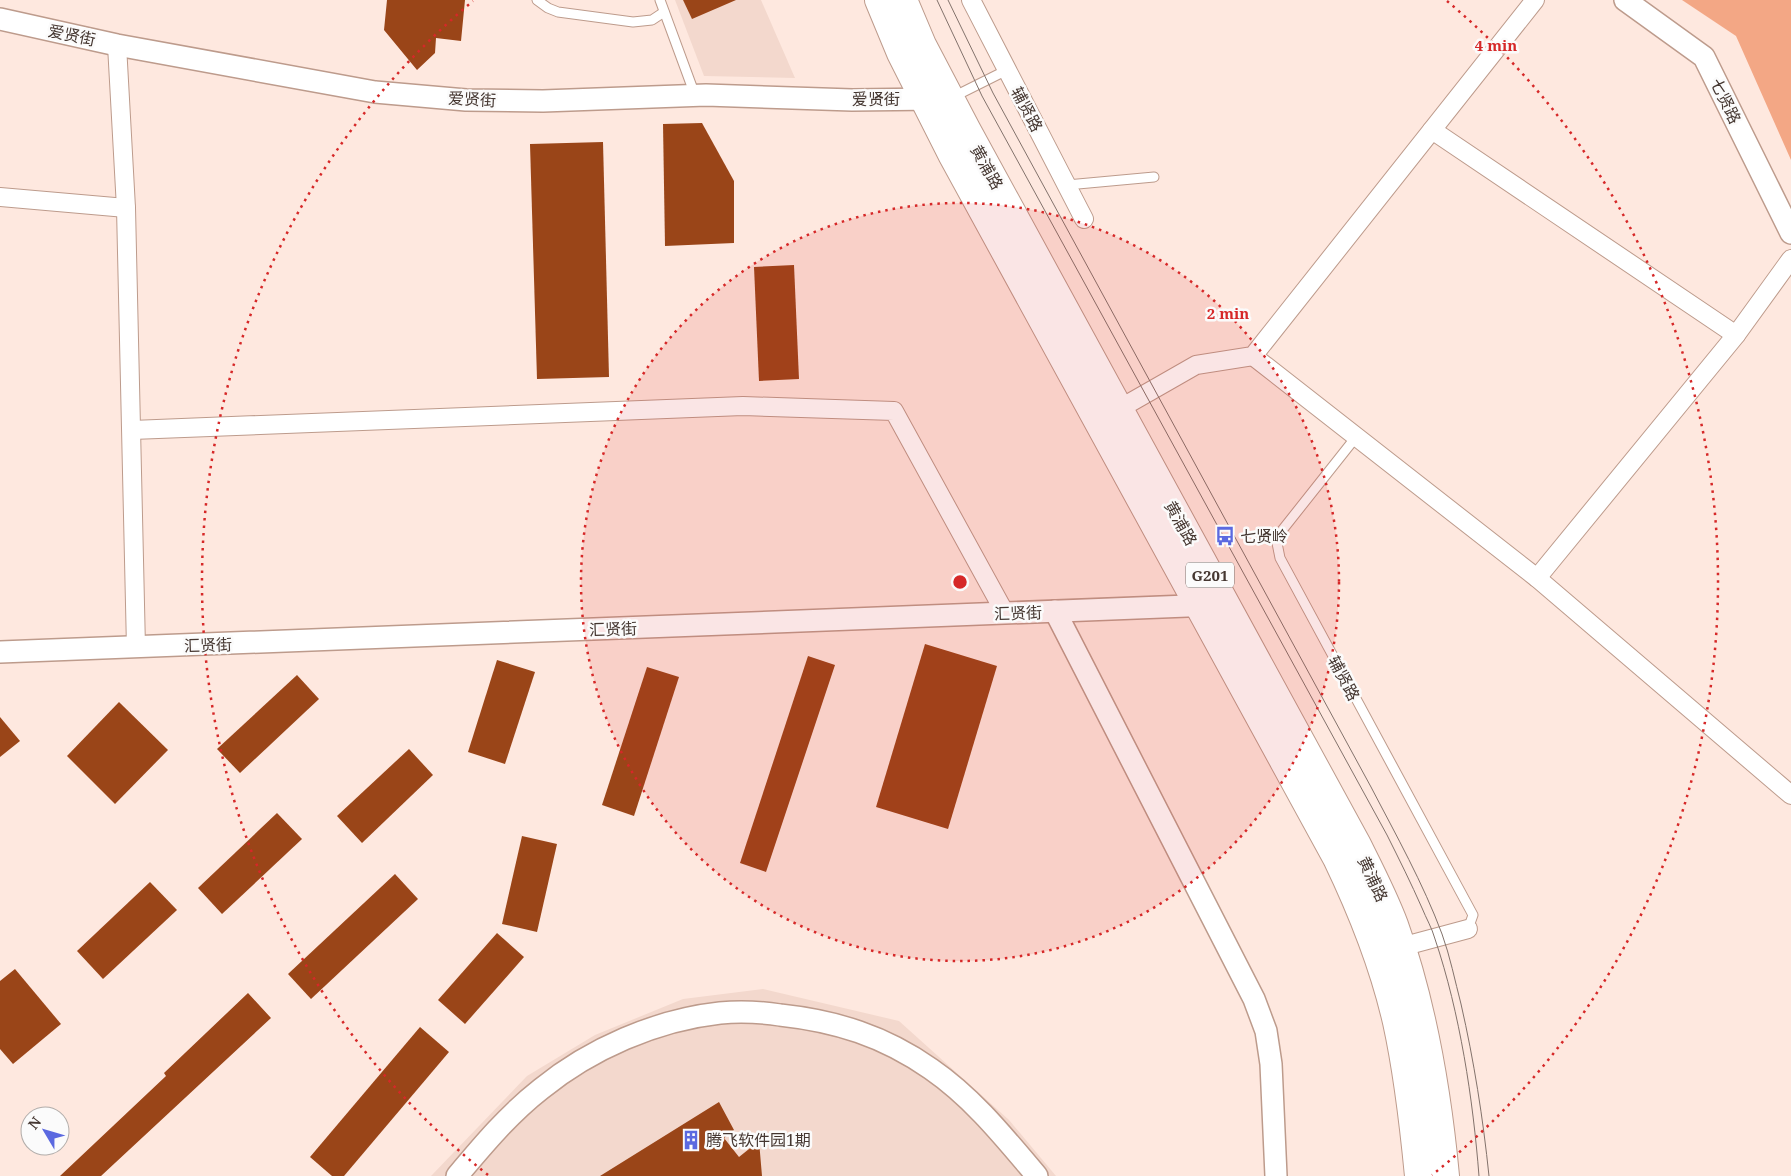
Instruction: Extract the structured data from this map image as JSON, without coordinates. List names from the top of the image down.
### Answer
{
  "streets": {
    "highway": ["黄浦路", "G201"],
    "street": [
      "爱贤街",
      "七贤路",
      "辅贤路",
      "汇贤街"
    ]
  },
  "crossings": [
    ["爱贤街", "黄浦路"],
    ["黄浦路", "汇贤街"]
  ],
  "places": {
    "bus stop": ["七贤岭"],
    "building": ["腾飞软件园1期"]
  },
  "north": "top left",
  "rings": ["4 min", "2 min"]
}
